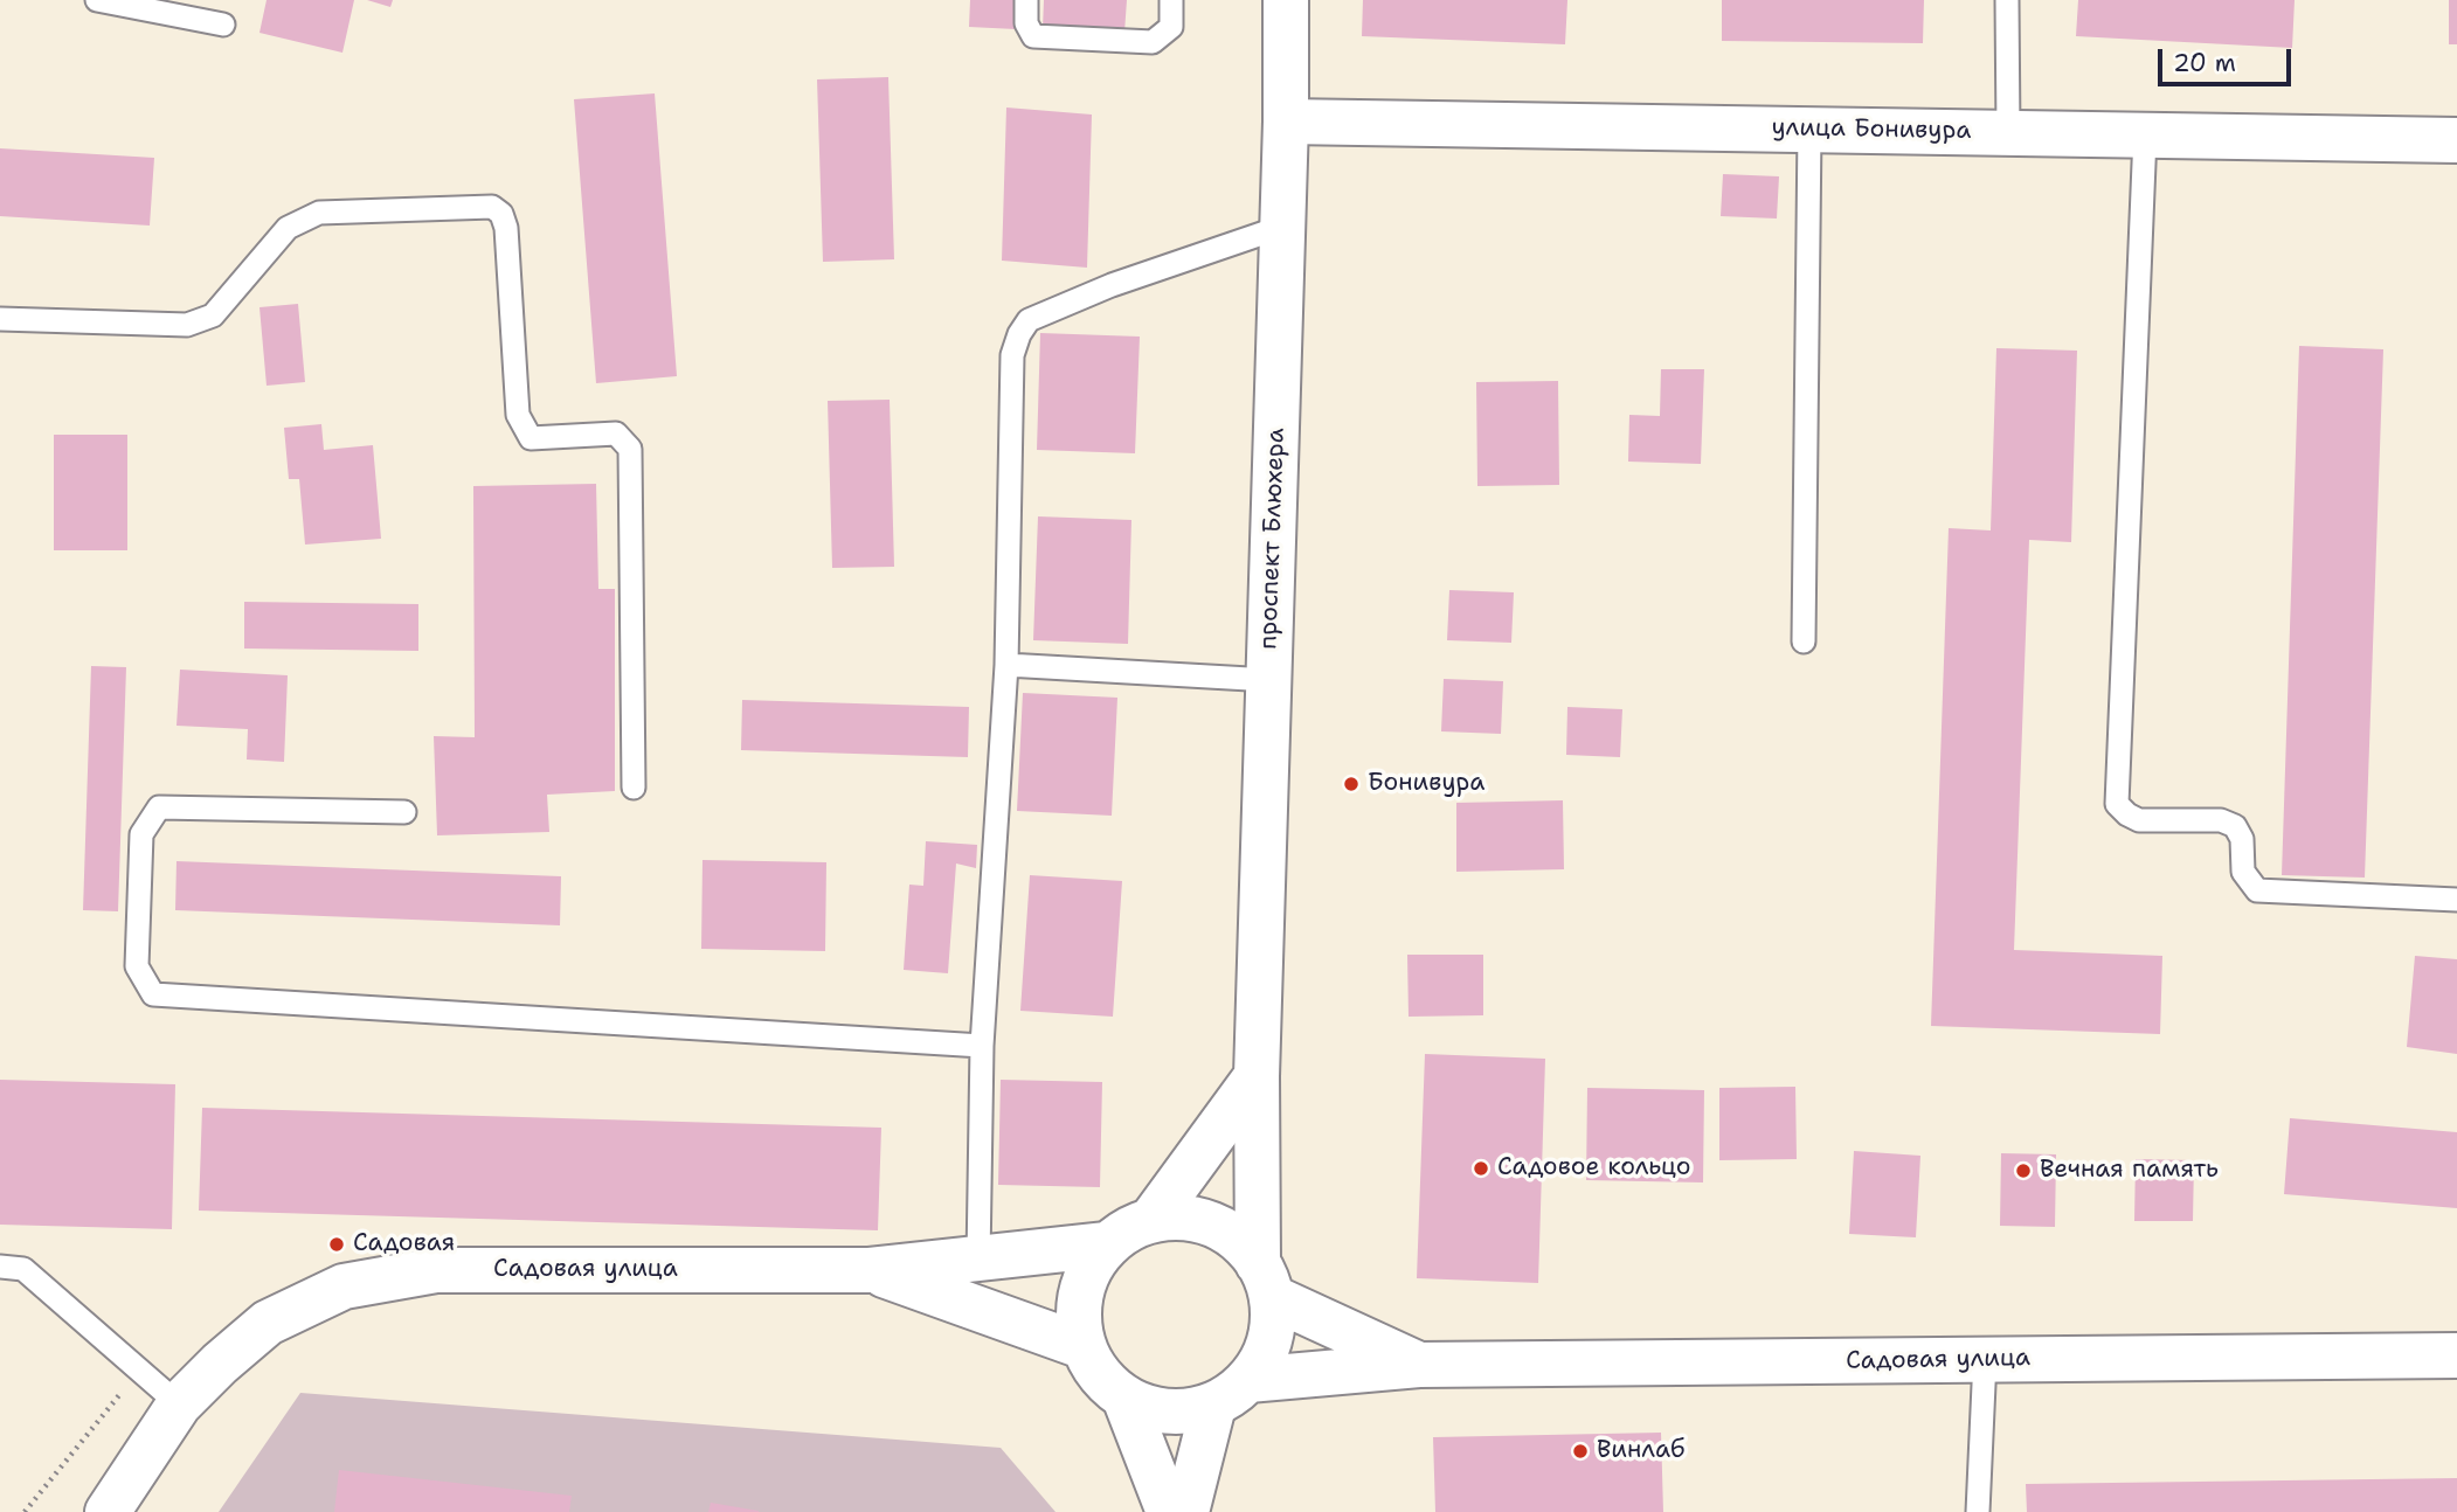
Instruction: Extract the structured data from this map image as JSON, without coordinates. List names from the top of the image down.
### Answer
{
  "streets": {
    "main road": ["улица Бонивура", "проспект Блюхера", "Садовая улица"]
  },
  "crossings": [
    ["улица Бонивура", "проспект Блюхера"],
    ["проспект Блюхера", "Садовая улица"]
  ],
  "places": [
    "Бонивура",
    "Садовое кольцо",
    "Вечная память",
    "Садовая",
    "Винлаб"
  ],
  "scale_bar": "20 m"
}
